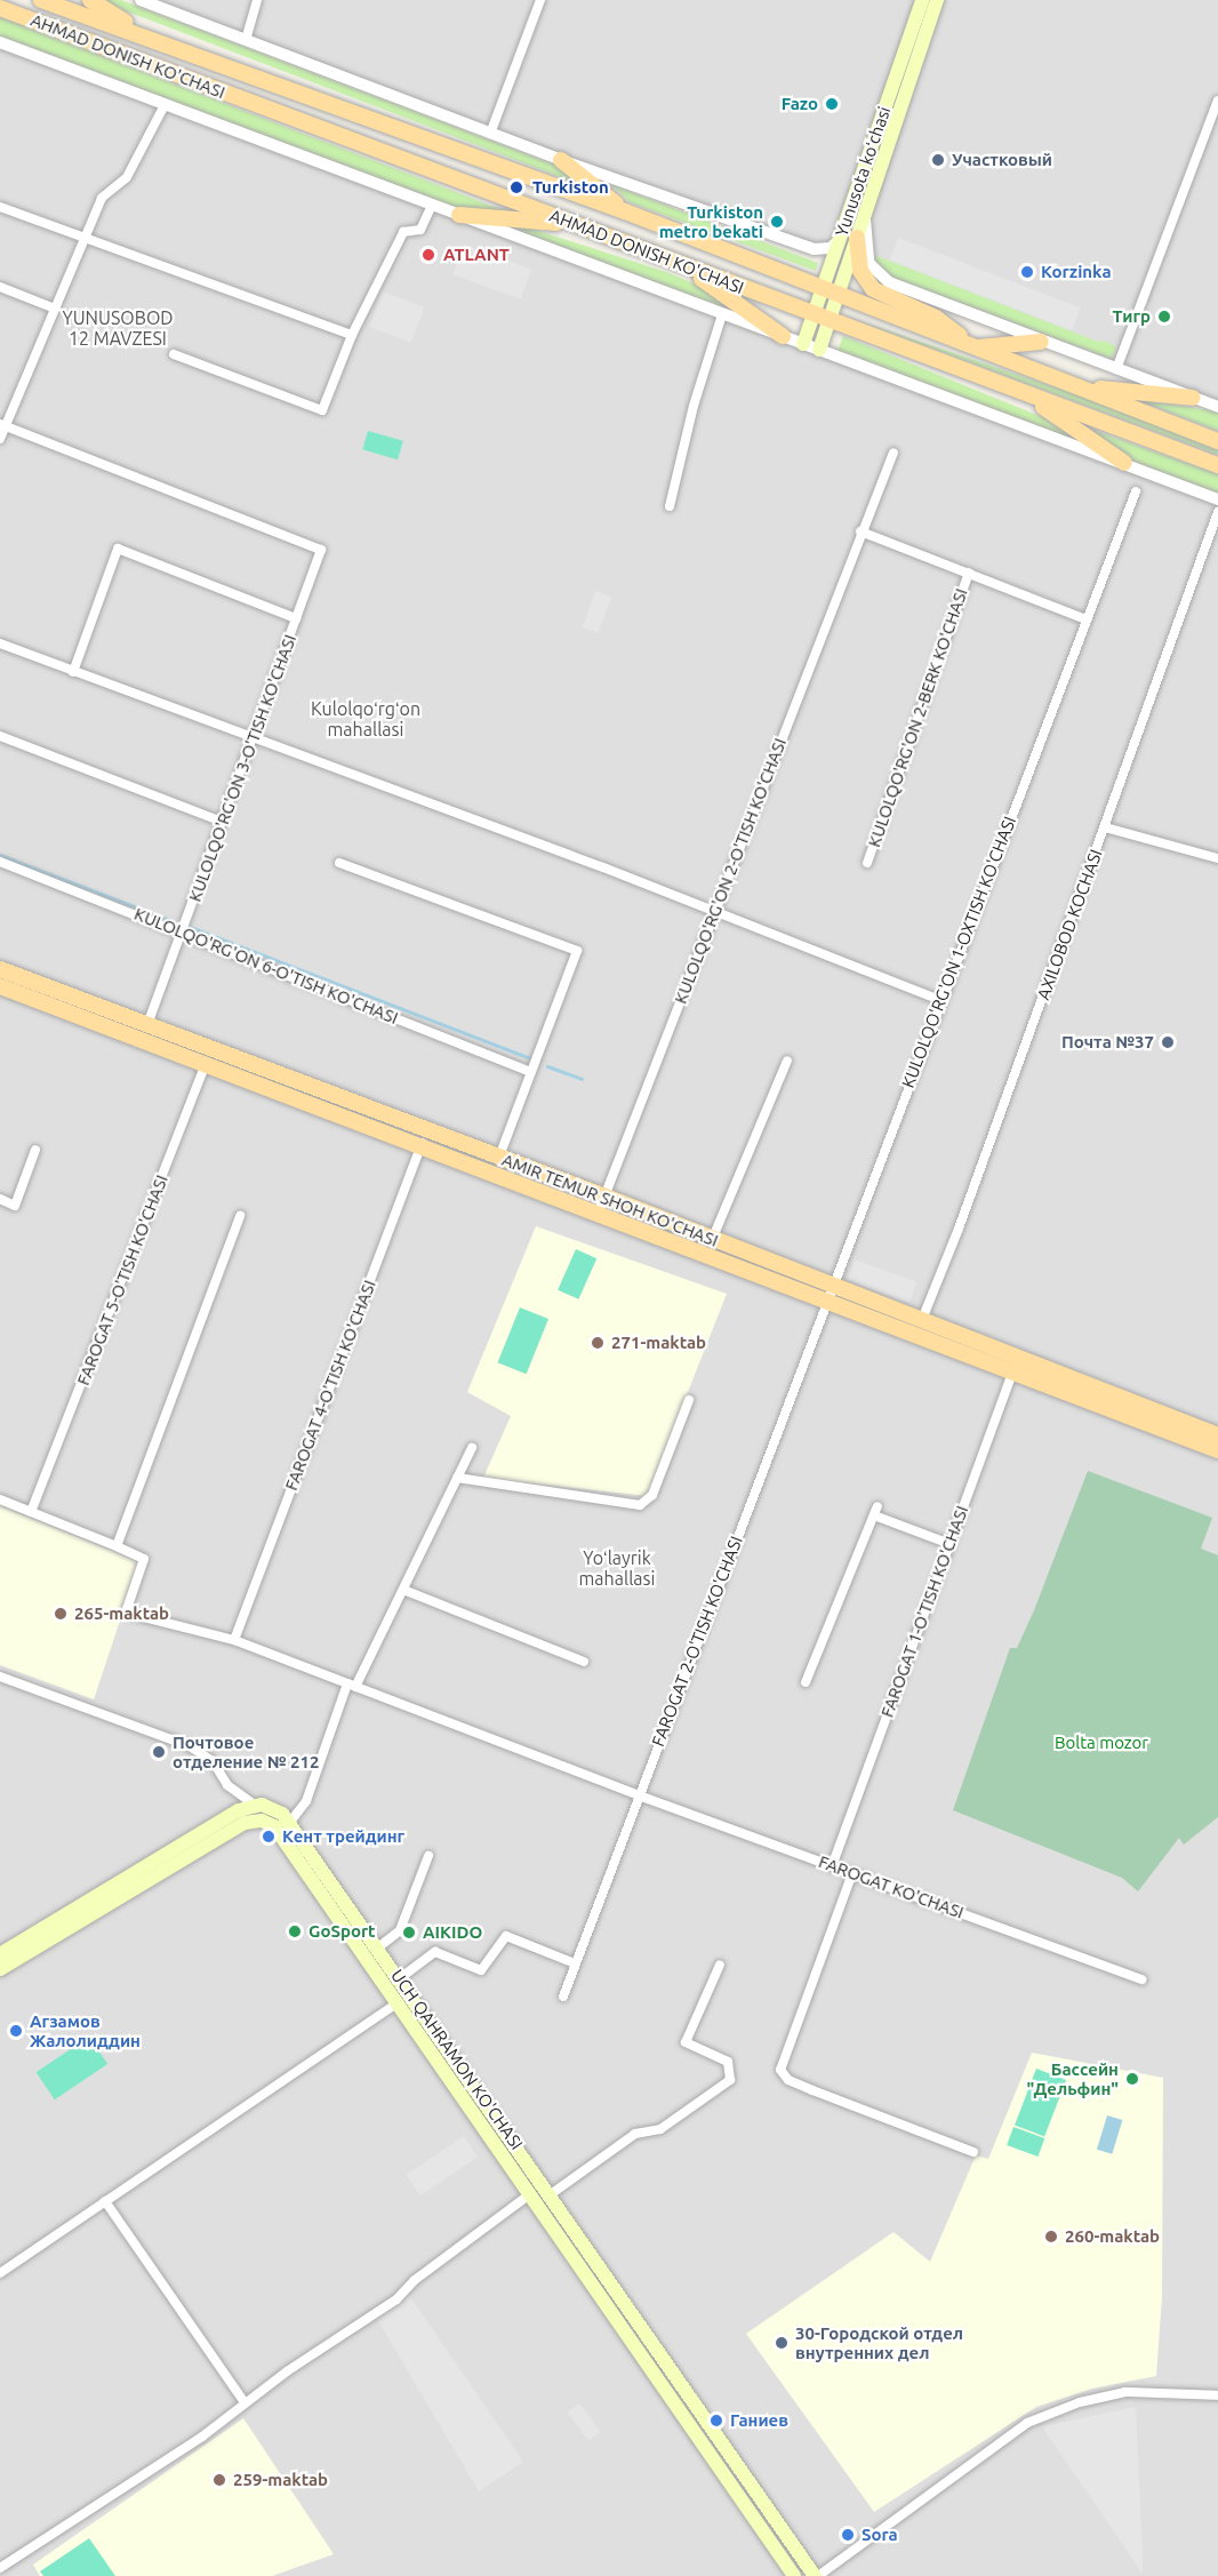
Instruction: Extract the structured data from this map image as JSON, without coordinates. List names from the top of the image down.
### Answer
{
  "streets": {
    "main road": [
      "AHMAD DONISH KO'CHASI",
      "Yunusota koʻchasi",
      "AMIR TEMUR SHOH KO'CHASI",
      "UCH QAHRAMON KO'CHASI"
    ],
    "street": [
      "KULOLQO'RG'ON 2-BERK KO'CHASI",
      "KULOLQO'RG'ON 3-O'TISH KO'CHASI",
      "KULOLQO'RG'ON 2-O'TISH KO'CHASI",
      "AXILOBOD KOCHASI",
      "KULOLQO'RG'ON 1-OXTISH KO'CHASI",
      "KULOLQO'RG'ON 6-O'TISH KO'CHASI",
      "FAROGAT 5-O'TISH KO'CHASI",
      "FAROGAT 4-O'TISH KO'CHASI",
      "FAROGAT 1-O'TISH KO'CHASI",
      "FAROGAT 2-O'TISH KO'CHASI",
      "FAROGAT KO'CHASI"
    ]
  },
  "crossings": [
    ["AHMAD DONISH KO'CHASI", "Yunusota koʻchasi"],
    ["KULOLQO'RG'ON 3-O'TISH KO'CHASI", "KULOLQO'RG'ON 6-O'TISH KO'CHASI"],
    ["KULOLQO'RG'ON 3-O'TISH KO'CHASI", "AMIR TEMUR SHOH KO'CHASI"],
    ["KULOLQO'RG'ON 2-O'TISH KO'CHASI", "AMIR TEMUR SHOH KO'CHASI"],
    ["AXILOBOD KOCHASI", "AMIR TEMUR SHOH KO'CHASI"],
    ["KULOLQO'RG'ON 1-OXTISH KO'CHASI", "AMIR TEMUR SHOH KO'CHASI"],
    ["KULOLQO'RG'ON 1-OXTISH KO'CHASI", "FAROGAT 2-O'TISH KO'CHASI"],
    ["AMIR TEMUR SHOH KO'CHASI", "FAROGAT 5-O'TISH KO'CHASI"],
    ["AMIR TEMUR SHOH KO'CHASI", "FAROGAT 4-O'TISH KO'CHASI"],
    ["AMIR TEMUR SHOH KO'CHASI", "FAROGAT 1-O'TISH KO'CHASI"],
    ["AMIR TEMUR SHOH KO'CHASI", "FAROGAT 2-O'TISH KO'CHASI"],
    ["FAROGAT 4-O'TISH KO'CHASI", "FAROGAT KO'CHASI"],
    ["FAROGAT 1-O'TISH KO'CHASI", "FAROGAT KO'CHASI"],
    ["FAROGAT 2-O'TISH KO'CHASI", "FAROGAT KO'CHASI"]
  ],
  "districts": ["YUNUSOBOD 12 MAVZESI", "Kulolqoʻrgʻon mahallasi", "Yoʻlayrik mahallasi"],
  "parks": ["Bolta mozor"],
  "places": [
    "Fazo",
    "Участковый",
    "Turkiston",
    "Turkiston metro bekati",
    "ATLANT",
    "Korzinka",
    "Тигр",
    "Почта №37",
    "271-maktab",
    "265-maktab",
    "Почтовое отделение № 212",
    "Кент трейдинг",
    "GoSport",
    "AIKIDO",
    "Агзамов Жалолиддин",
    "Бассейн \"Дельфин\"",
    "260-maktab",
    "30-Городской отдел внутренних дел",
    "Ганиев",
    "259-maktab",
    "Sora"
  ]
}
